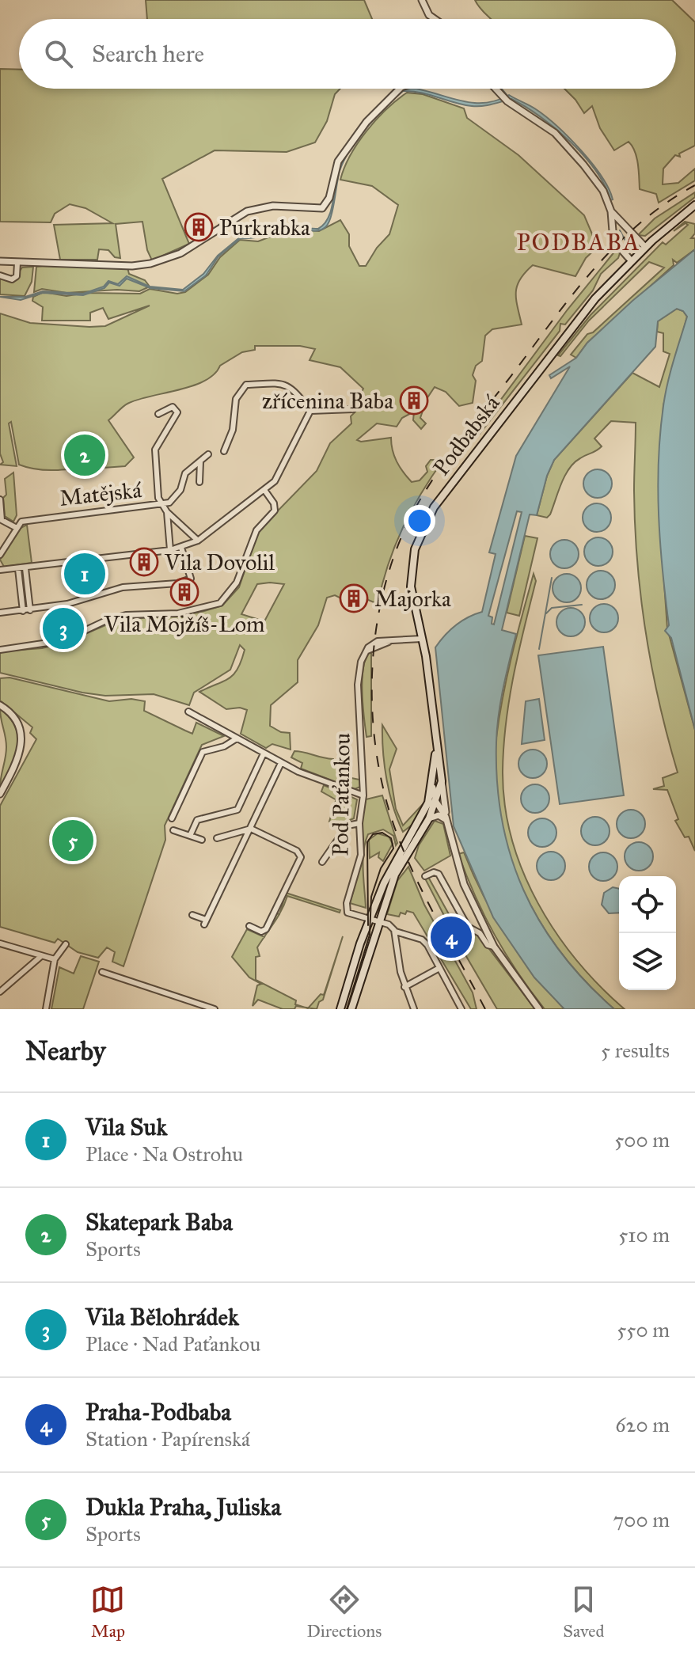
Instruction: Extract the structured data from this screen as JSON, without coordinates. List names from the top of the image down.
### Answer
{
  "streets": {
    "main road": ["Podbabská"],
    "street": ["Matějská", "Pod Paťankou"]
  },
  "crossings": [
    ["Podbabská", "Pod Paťankou"]
  ],
  "districts": ["PODBABA"],
  "places": {
    "building": [
      "Purkrabka",
      "zřícenina Baba",
      "Vila Dovolil",
      "Vila Mojžíš-Lom",
      "Majorka"
    ]
  },
  "page": {
    "search": "Search here",
    "pins": [
      "2",
      "1",
      "3",
      "5",
      "4"
    ],
    "heading": ["Nearby", "5 results"],
    "list": [
      {
        "mark": "1",
        "name": "Vila Suk",
        "note": "Place · Na Ostrohu",
        "value": "500 m"
      },
      {
        "mark": "2",
        "name": "Skatepark Baba",
        "note": "Sports",
        "value": "510 m"
      },
      {
        "mark": "3",
        "name": "Vila Bělohrádek",
        "note": "Place · Nad Paťankou",
        "value": "550 m"
      },
      {
        "mark": "4",
        "name": "Praha-Podbaba",
        "note": "Station · Papírenská",
        "value": "620 m"
      },
      {
        "mark": "5",
        "name": "Dukla Praha, Juliska",
        "note": "Sports",
        "value": "700 m"
      }
    ],
    "nav": ["Map", "Directions", "Saved"]
  }
}
